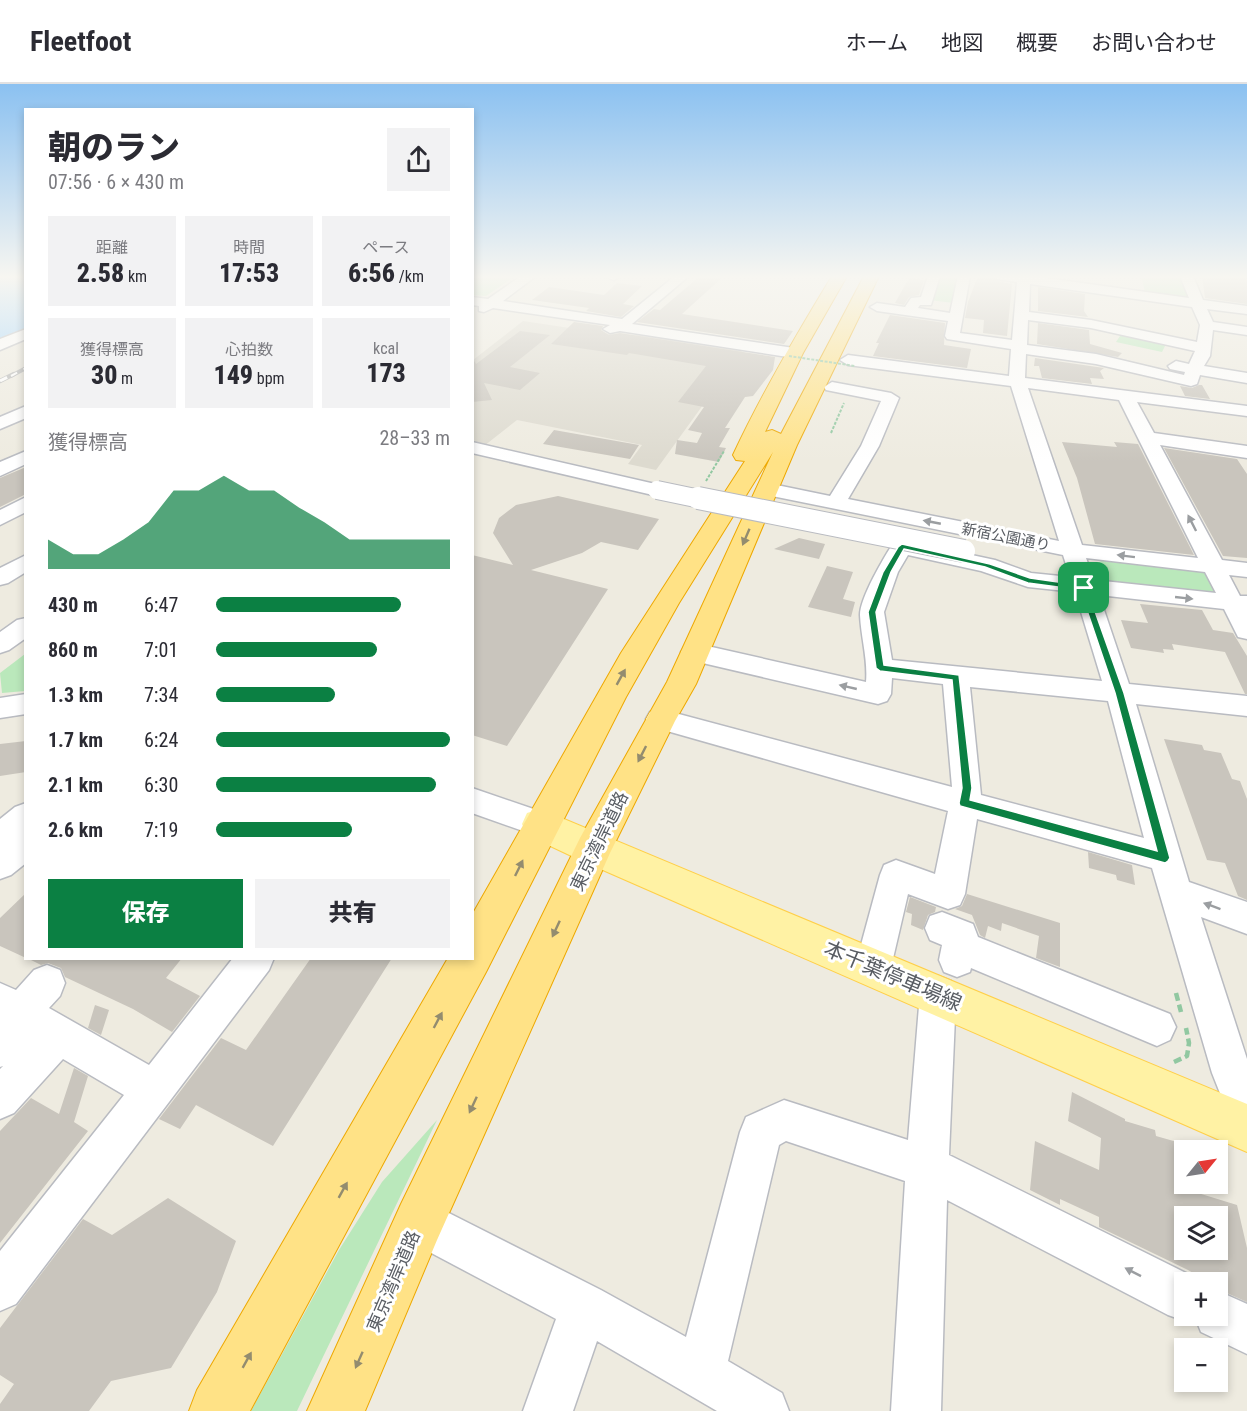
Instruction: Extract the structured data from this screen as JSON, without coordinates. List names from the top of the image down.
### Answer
{
  "streets": {
    "highway": ["東京湾岸道路"],
    "main road": ["本千葉停車場線"],
    "street": ["新宿公園通り"]
  },
  "crossings": [
    ["新宿公園通り", "東京湾岸道路"],
    ["東京湾岸道路", "本千葉停車場線"]
  ],
  "north": "top right",
  "page": {
    "header": "Fleetfoot",
    "nav": [
      "ホーム",
      "地図",
      "概要",
      "お問い合わせ"
    ],
    "heading": ["朝のラン", "07:56 · 6 × 430 m"],
    "stats": [
      ["距離", "2.58 km"],
      ["時間", "17:53"],
      ["ペース", "6:56 /km"],
      ["獲得標高", "30 m"],
      ["心拍数", "149 bpm"],
      ["kcal", "173"]
    ],
    "chart": ["獲得標高", "28–33 m"],
    "list": [
      {
        "name": "430 m",
        "note": "6:47"
      },
      {
        "name": "860 m",
        "note": "7:01"
      },
      {
        "name": "1.3 km",
        "note": "7:34"
      },
      {
        "name": "1.7 km",
        "note": "6:24"
      },
      {
        "name": "2.1 km",
        "note": "6:30"
      },
      {
        "name": "2.6 km",
        "note": "7:19"
      }
    ],
    "buttons": ["保存", "共有"],
    "map_buttons": ["+", "−"]
  }
}
